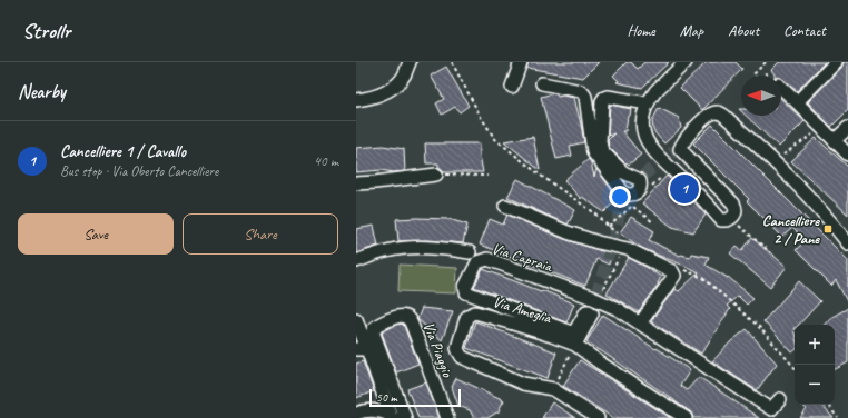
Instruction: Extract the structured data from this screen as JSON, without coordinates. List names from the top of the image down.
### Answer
{
  "streets": {
    "street": ["Via Capraia", "Via Ameglia", "Via Piaggio"]
  },
  "crossings": [
    ["Via Capraia", "Via Ameglia"]
  ],
  "places": {
    "transit": ["Cancelliere 2 / Pane"]
  },
  "scale_bar": "50 m",
  "north": "left",
  "page": {
    "header": "Strollr",
    "nav": [
      "Home",
      "Map",
      "About",
      "Contact"
    ],
    "heading": "Nearby",
    "list": [
      {
        "mark": "1",
        "name": "Cancelliere 1 / Cavallo",
        "note": "Bus stop · Via Oberto Cancelliere",
        "value": "40 m"
      }
    ],
    "pins": "1",
    "buttons": ["Save", "Share"],
    "map_buttons": ["+", "−"],
    "scale": "50 m"
  }
}
